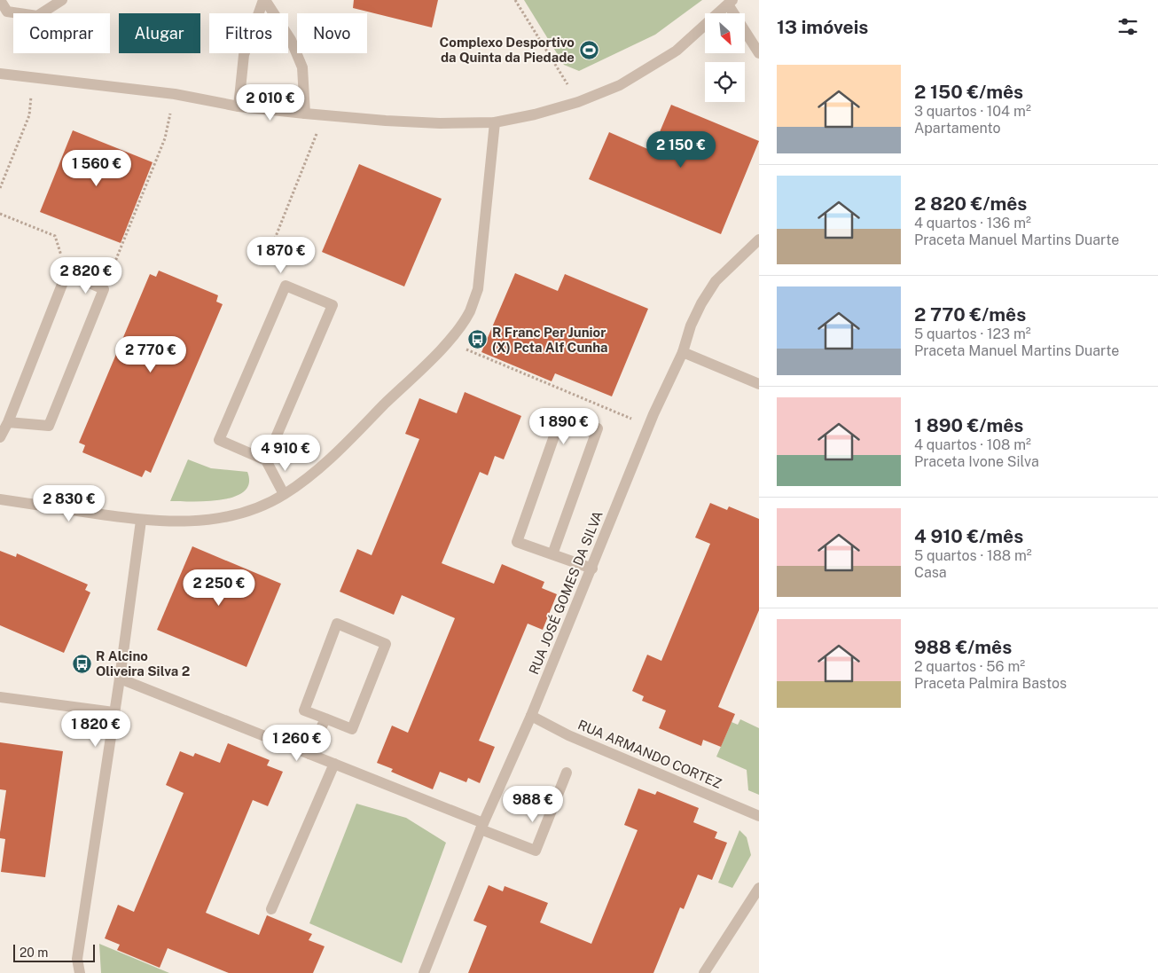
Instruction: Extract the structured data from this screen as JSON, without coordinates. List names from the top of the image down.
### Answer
{
  "streets": {
    "street": ["RUA JOSÉ GOMES DA SILVA", "RUA ARMANDO CORTEZ"]
  },
  "crossings": [
    ["RUA JOSÉ GOMES DA SILVA", "RUA ARMANDO CORTEZ"]
  ],
  "places": {
    "sports": ["Complexo Desportivo da Quinta da Piedade"],
    "bus stop": ["R Franc Per Junior (X) Pcta Alf Cunha", "R Alcino Oliveira Silva 2"]
  },
  "scale_bar": "20 m",
  "north": "bottom right",
  "page": {
    "heading": "13 imóveis",
    "chip": [
      "Comprar",
      "Alugar",
      "Filtros",
      "Novo"
    ],
    "list": [
      {
        "name": "2 150 €/mês",
        "note": "3 quartos · 104 m² · Apartamento"
      },
      {
        "name": "2 820 €/mês",
        "note": "4 quartos · 136 m² · Praceta Manuel Martins Duarte"
      },
      {
        "name": "2 770 €/mês",
        "note": "5 quartos · 123 m² · Praceta Manuel Martins Duarte"
      },
      {
        "name": "1 890 €/mês",
        "note": "4 quartos · 108 m² · Praceta Ivone Silva"
      },
      {
        "name": "4 910 €/mês",
        "note": "5 quartos · 188 m² · Casa"
      },
      {
        "name": "988 €/mês",
        "note": "2 quartos · 56 m² · Praceta Palmira Bastos"
      }
    ],
    "price": [
      "2 010 €",
      "2 150 €",
      "1 560 €",
      "1 870 €",
      "2 820 €",
      "2 770 €",
      "1 890 €",
      "4 910 €",
      "2 830 €",
      "2 250 €",
      "1 820 €",
      "1 260 €",
      "988 €"
    ],
    "scale": "20 m"
  }
}
